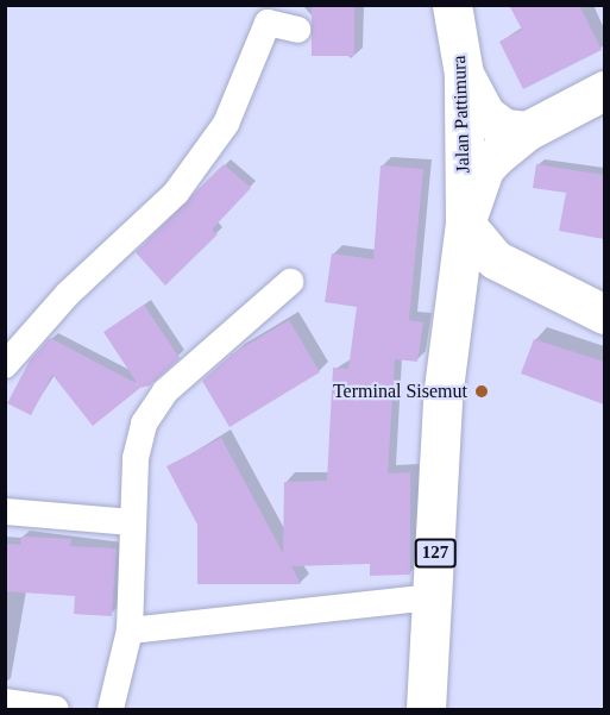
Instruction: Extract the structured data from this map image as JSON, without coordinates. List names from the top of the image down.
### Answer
{
  "streets": {
    "main road": ["Jalan Pattimura", "127"]
  },
  "crossings": [
    ["Jalan Pattimura", "127"]
  ],
  "places": ["Terminal Sisemut"]
}
